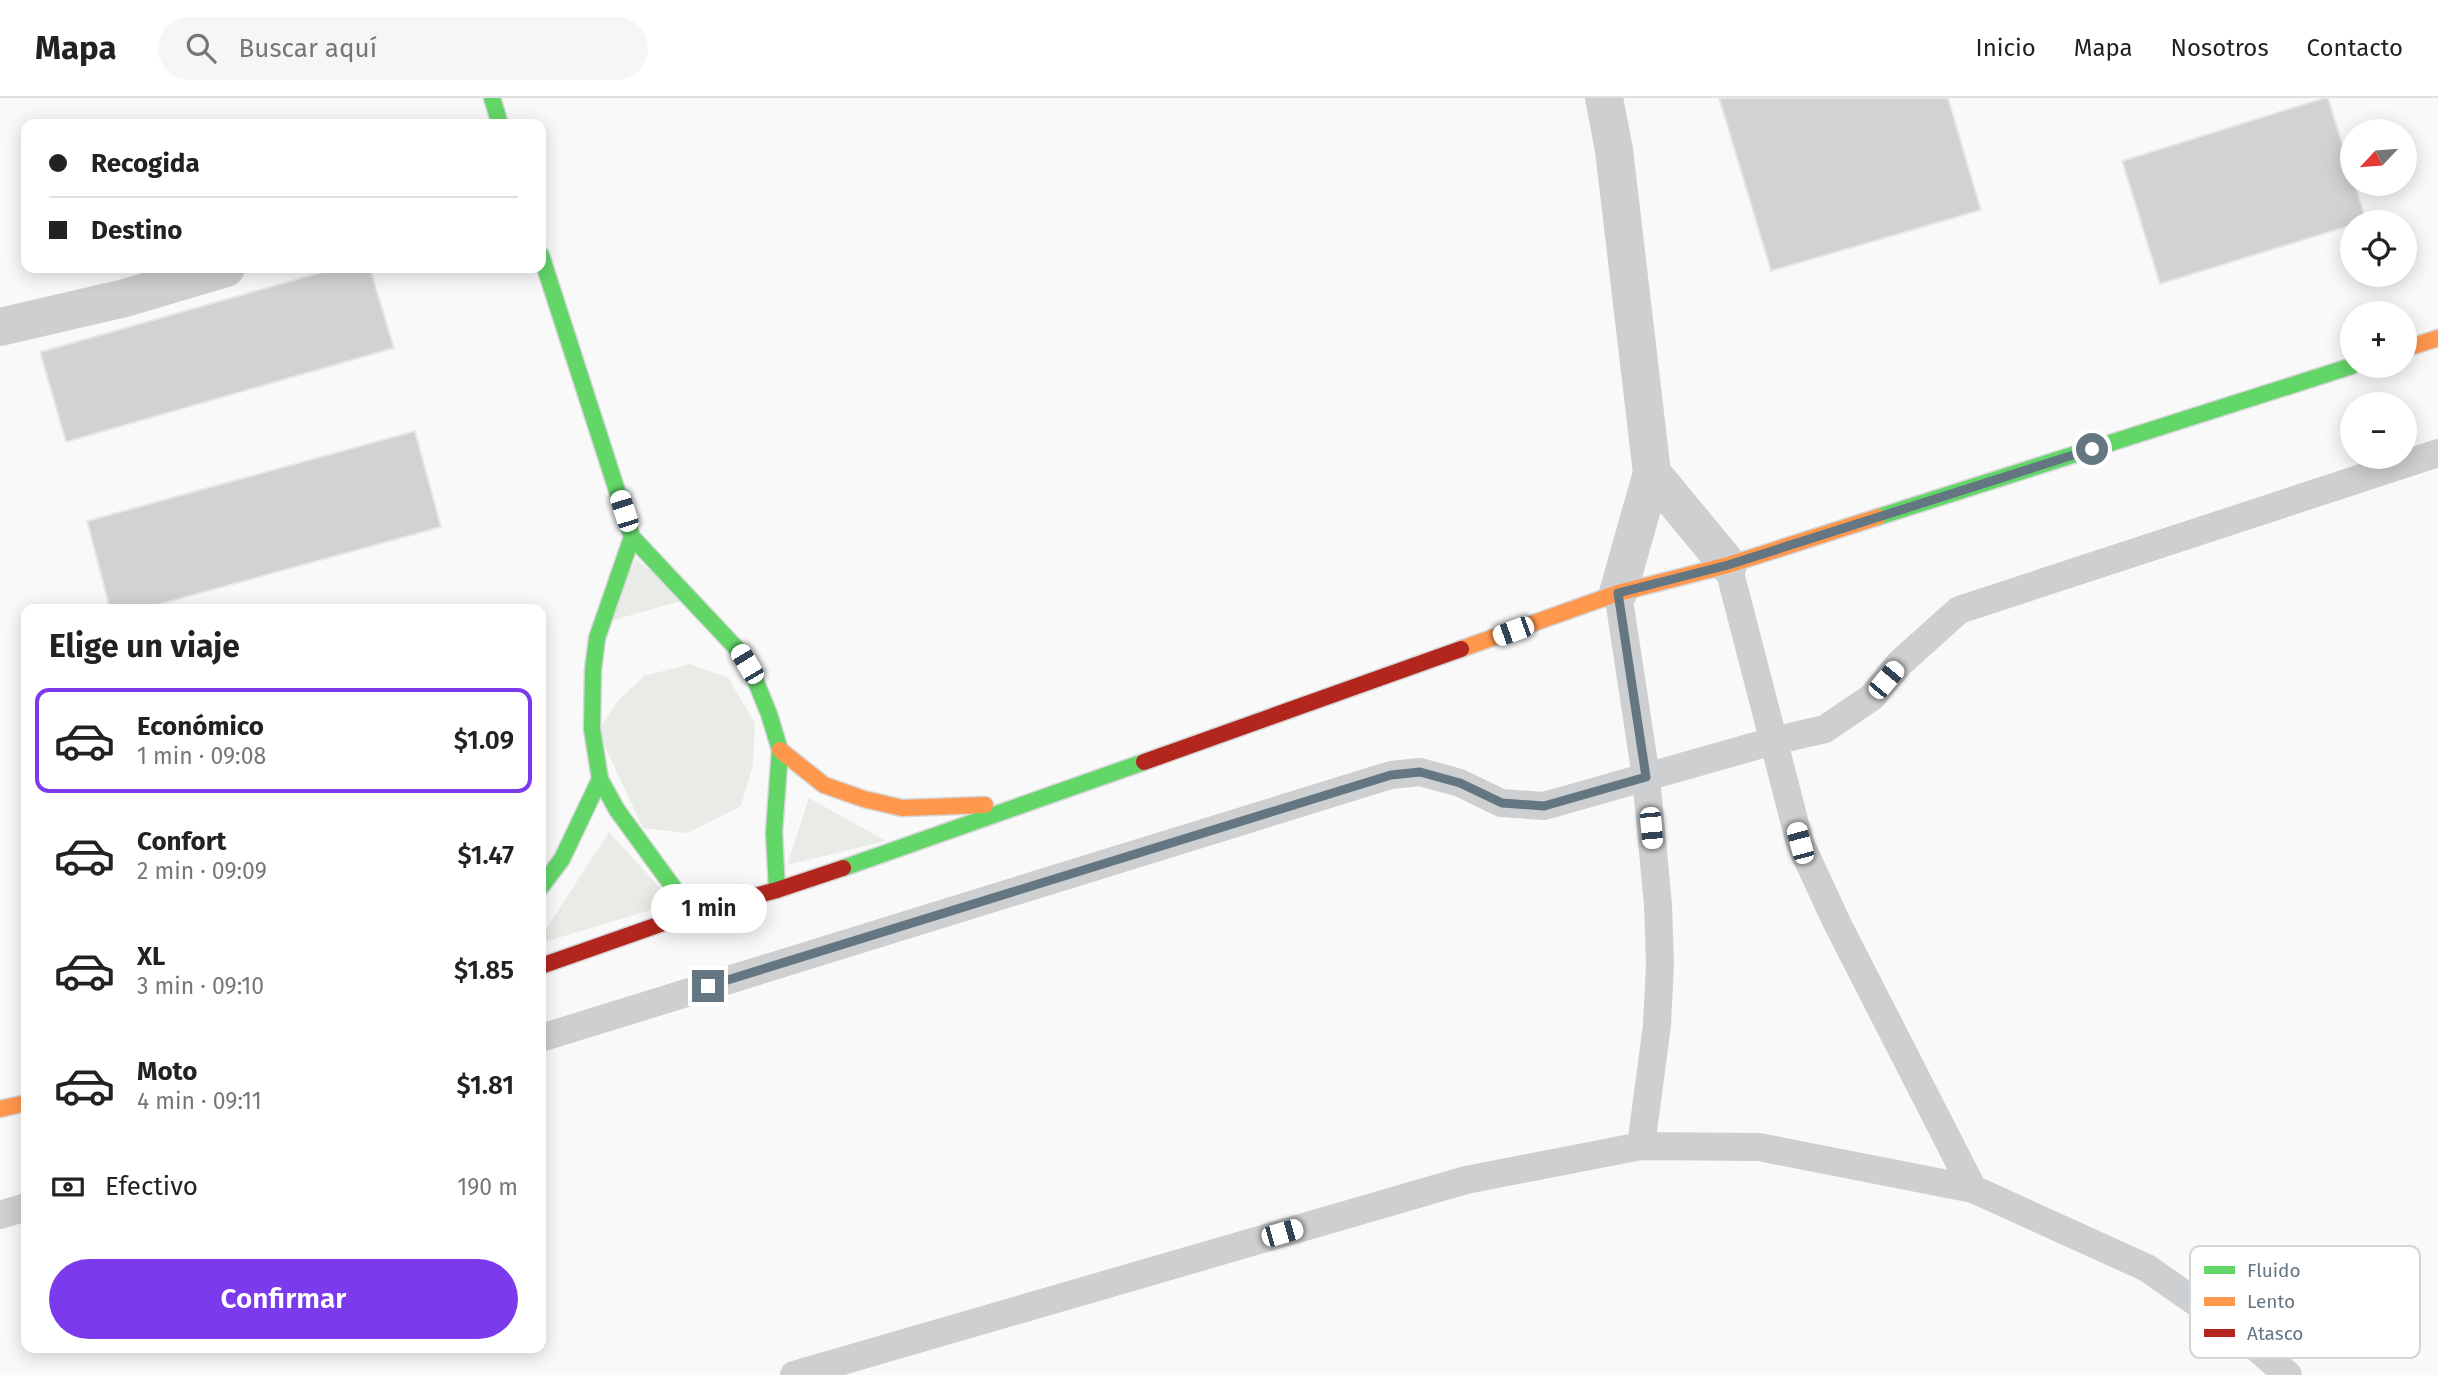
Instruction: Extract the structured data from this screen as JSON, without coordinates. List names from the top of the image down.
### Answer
{
  "legend": ["Fluido", "Lento", "Atasco"],
  "north": "bottom left",
  "page": {
    "header": "Mapa",
    "search": "Buscar aquí",
    "nav": [
      "Inicio",
      "Mapa",
      "Nosotros",
      "Contacto"
    ],
    "map_buttons": ["+", "−"],
    "banner": ["Recogida", "Destino"],
    "heading": "Elige un viaje",
    "list": [
      {
        "name": "Económico",
        "note": "1 min · 09:08",
        "value": "$1.09"
      },
      {
        "name": "Confort",
        "note": "2 min · 09:09",
        "value": "$1.47"
      },
      {
        "name": "XL",
        "note": "3 min · 09:10",
        "value": "$1.85"
      },
      {
        "name": "Moto",
        "note": "4 min · 09:11",
        "value": "$1.81"
      }
    ],
    "bubble": "1 min",
    "pay": ["Efectivo", "190 m"],
    "buttons": "Confirmar"
  }
}
